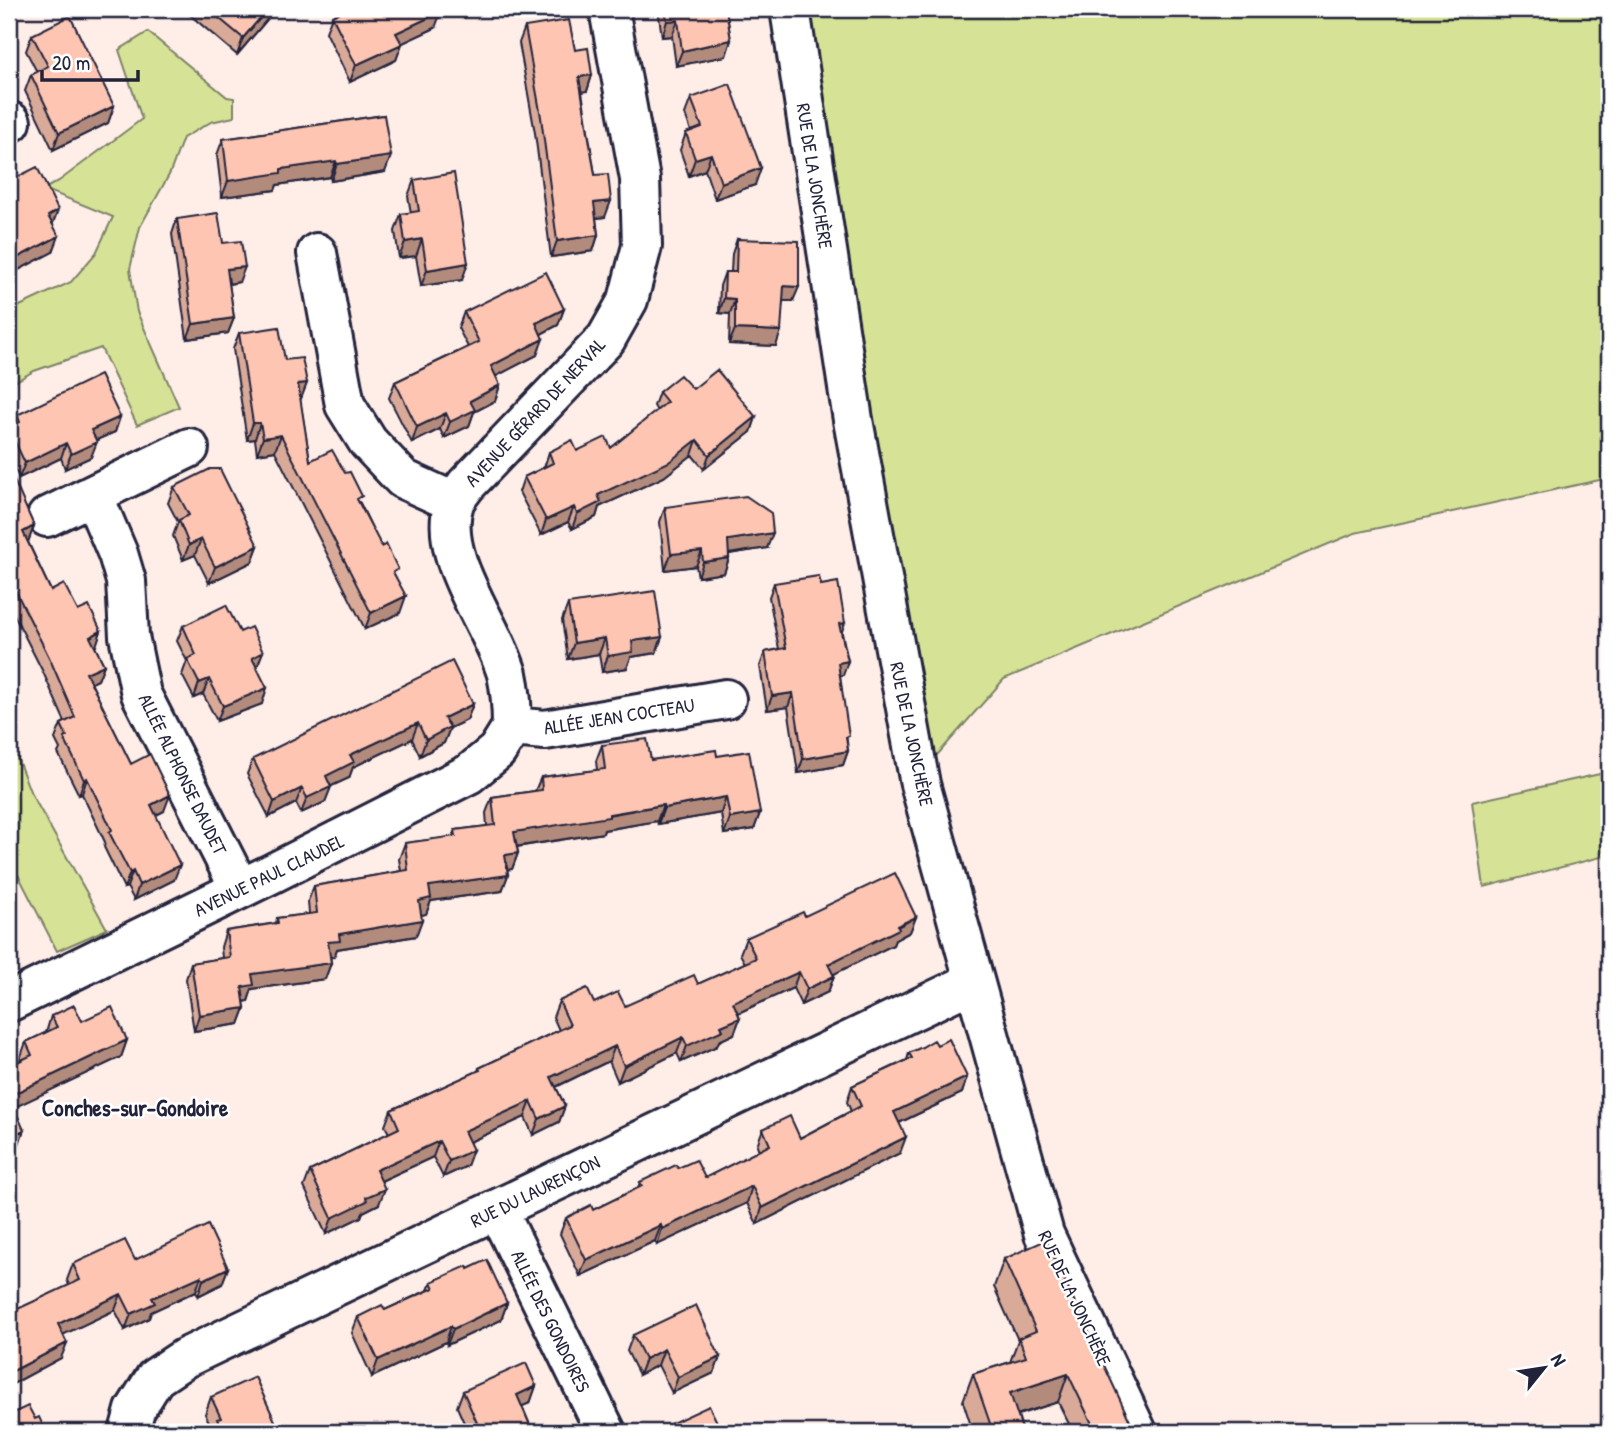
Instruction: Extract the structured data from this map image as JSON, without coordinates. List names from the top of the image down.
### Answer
{
  "streets": {
    "street": [
      "RUE DE LA JONCHÈRE",
      "AVENUE GÉRARD DE NERVAL",
      "ALLÉE JEAN COCTEAU",
      "ALLÉE ALPHONSE DAUDET",
      "AVENUE PAUL CLAUDEL",
      "RUE DU LAURENÇON",
      "ALLÉE DES GONDOIRES"
    ]
  },
  "crossings": [
    ["RUE DE LA JONCHÈRE", "RUE DU LAURENÇON"],
    ["AVENUE GÉRARD DE NERVAL", "ALLÉE JEAN COCTEAU"],
    ["AVENUE GÉRARD DE NERVAL", "AVENUE PAUL CLAUDEL"],
    ["ALLÉE JEAN COCTEAU", "AVENUE PAUL CLAUDEL"],
    ["ALLÉE ALPHONSE DAUDET", "AVENUE PAUL CLAUDEL"],
    ["RUE DU LAURENÇON", "ALLÉE DES GONDOIRES"]
  ],
  "districts": ["Conches-sur-Gondoire"],
  "scale_bar": "20 m",
  "north": "top right"
}
